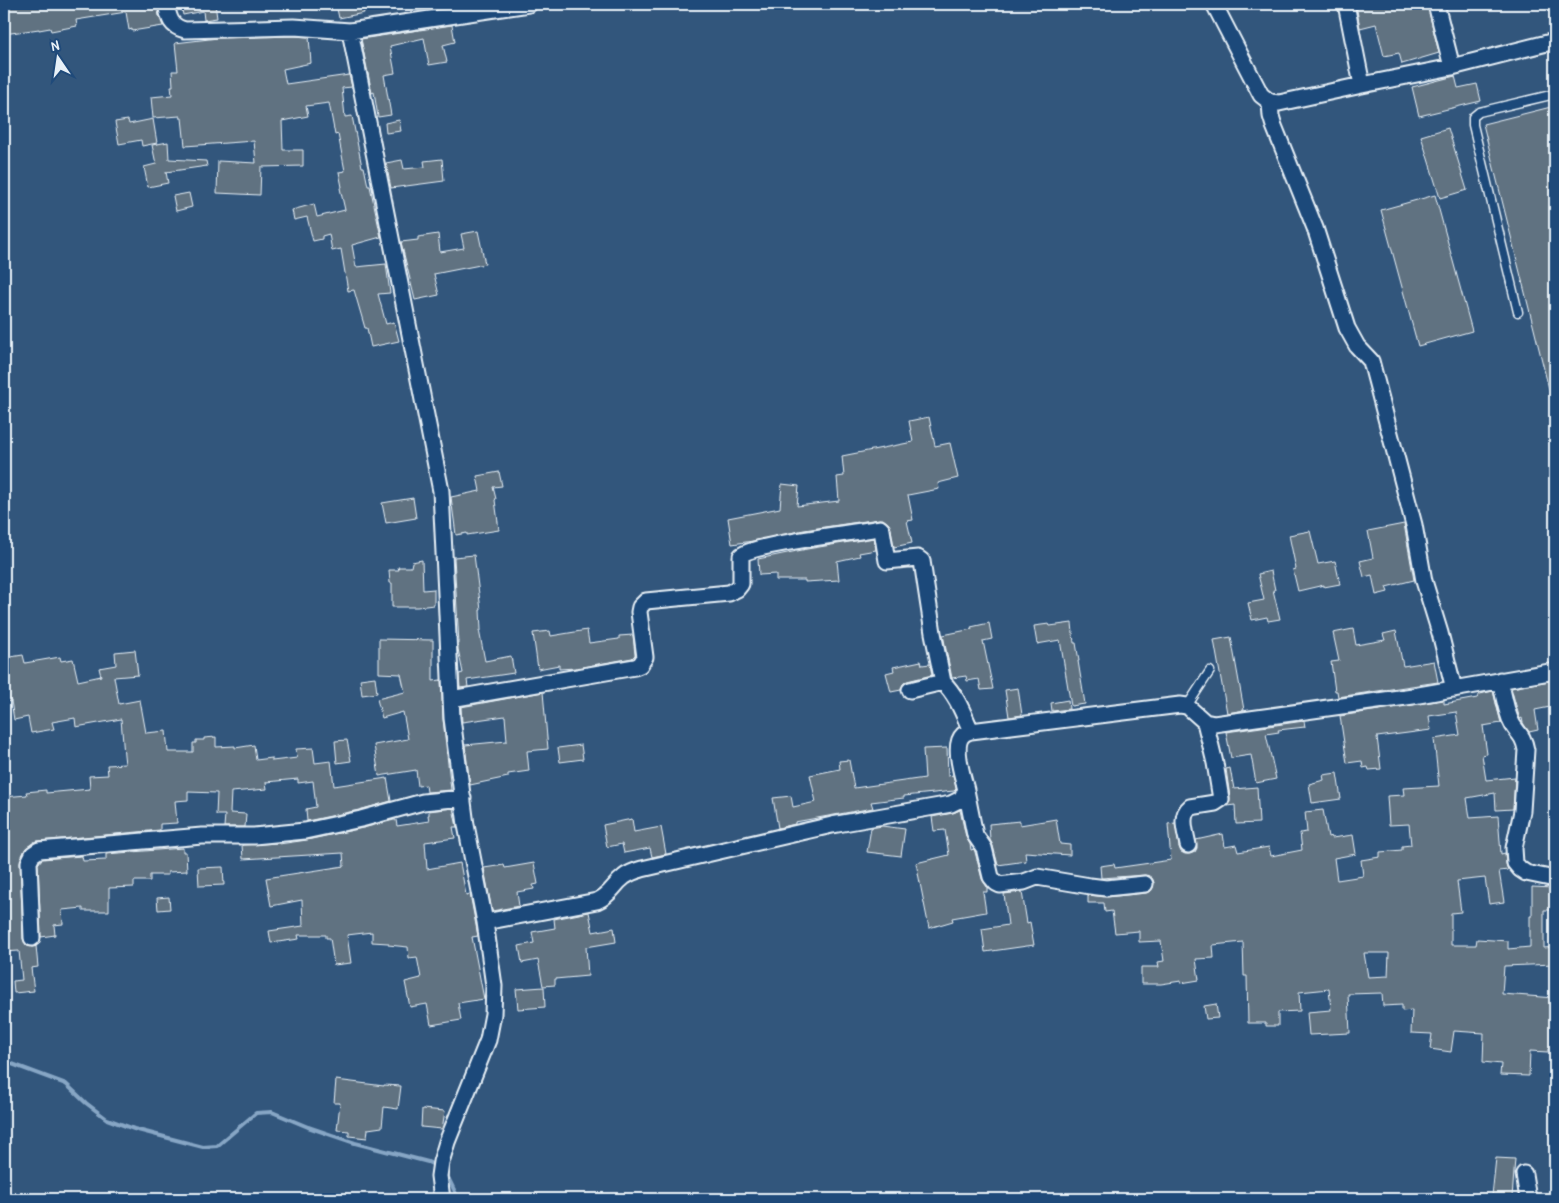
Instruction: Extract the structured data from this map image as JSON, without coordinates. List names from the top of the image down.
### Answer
{
  "north": "top"
}
